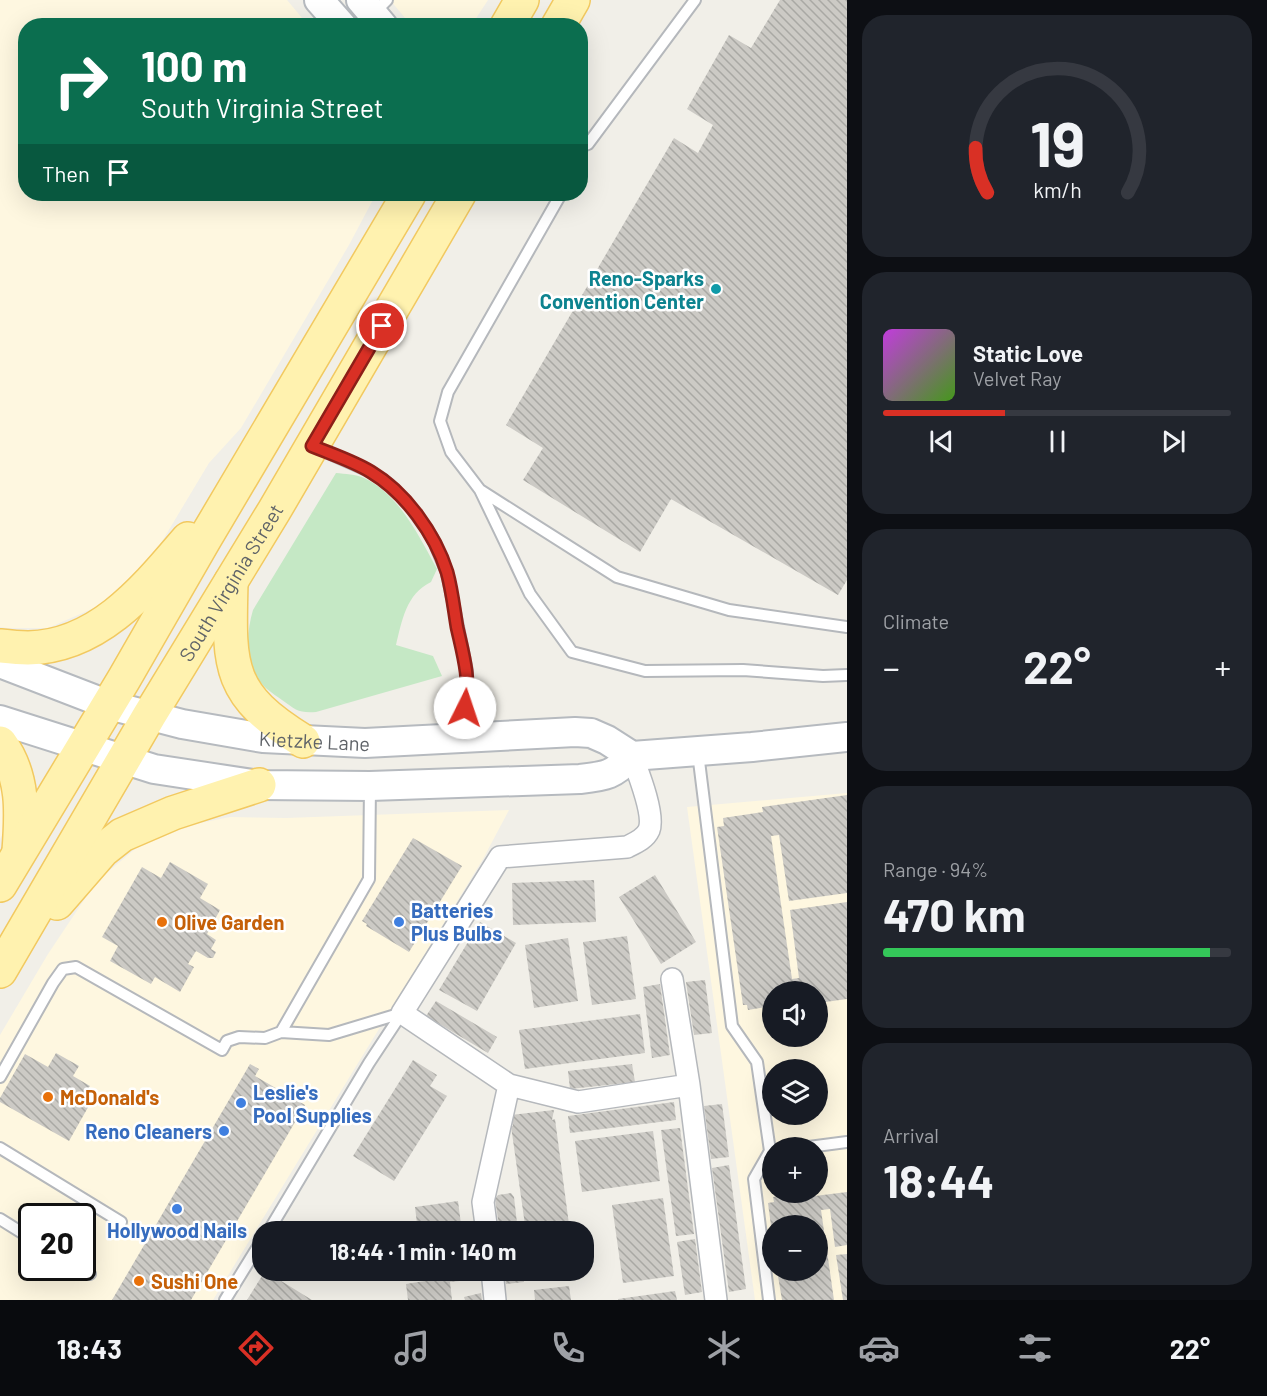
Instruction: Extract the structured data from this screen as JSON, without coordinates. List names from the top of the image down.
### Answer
{
  "streets": {
    "main road": ["South Virginia Street", "Kietzke Lane"]
  },
  "crossings": [
    ["South Virginia Street", "Kietzke Lane"]
  ],
  "places": [
    "Reno-Sparks Convention Center",
    "Olive Garden",
    "Batteries Plus Bulbs",
    "McDonald's",
    "Leslie's Pool Supplies",
    "Reno Cleaners",
    "Hollywood Nails",
    "Sushi One"
  ],
  "page": {
    "turn": ["100 m", "South Virginia Street"],
    "then": "Then",
    "song": ["Static Love", "Velvet Ray"],
    "tile": [
      "Climate",
      ["Range · 94%", "470 km"],
      ["Arrival", "18:44"]
    ],
    "heat": ["−", "22°", "+"],
    "map_buttons": ["+", "−"],
    "limit": "20",
    "trip": "18:44 · 1 min · 140 m",
    "tabs": ["18:43", "22°"],
    "gauge": ["19", "km/h"]
  }
}
